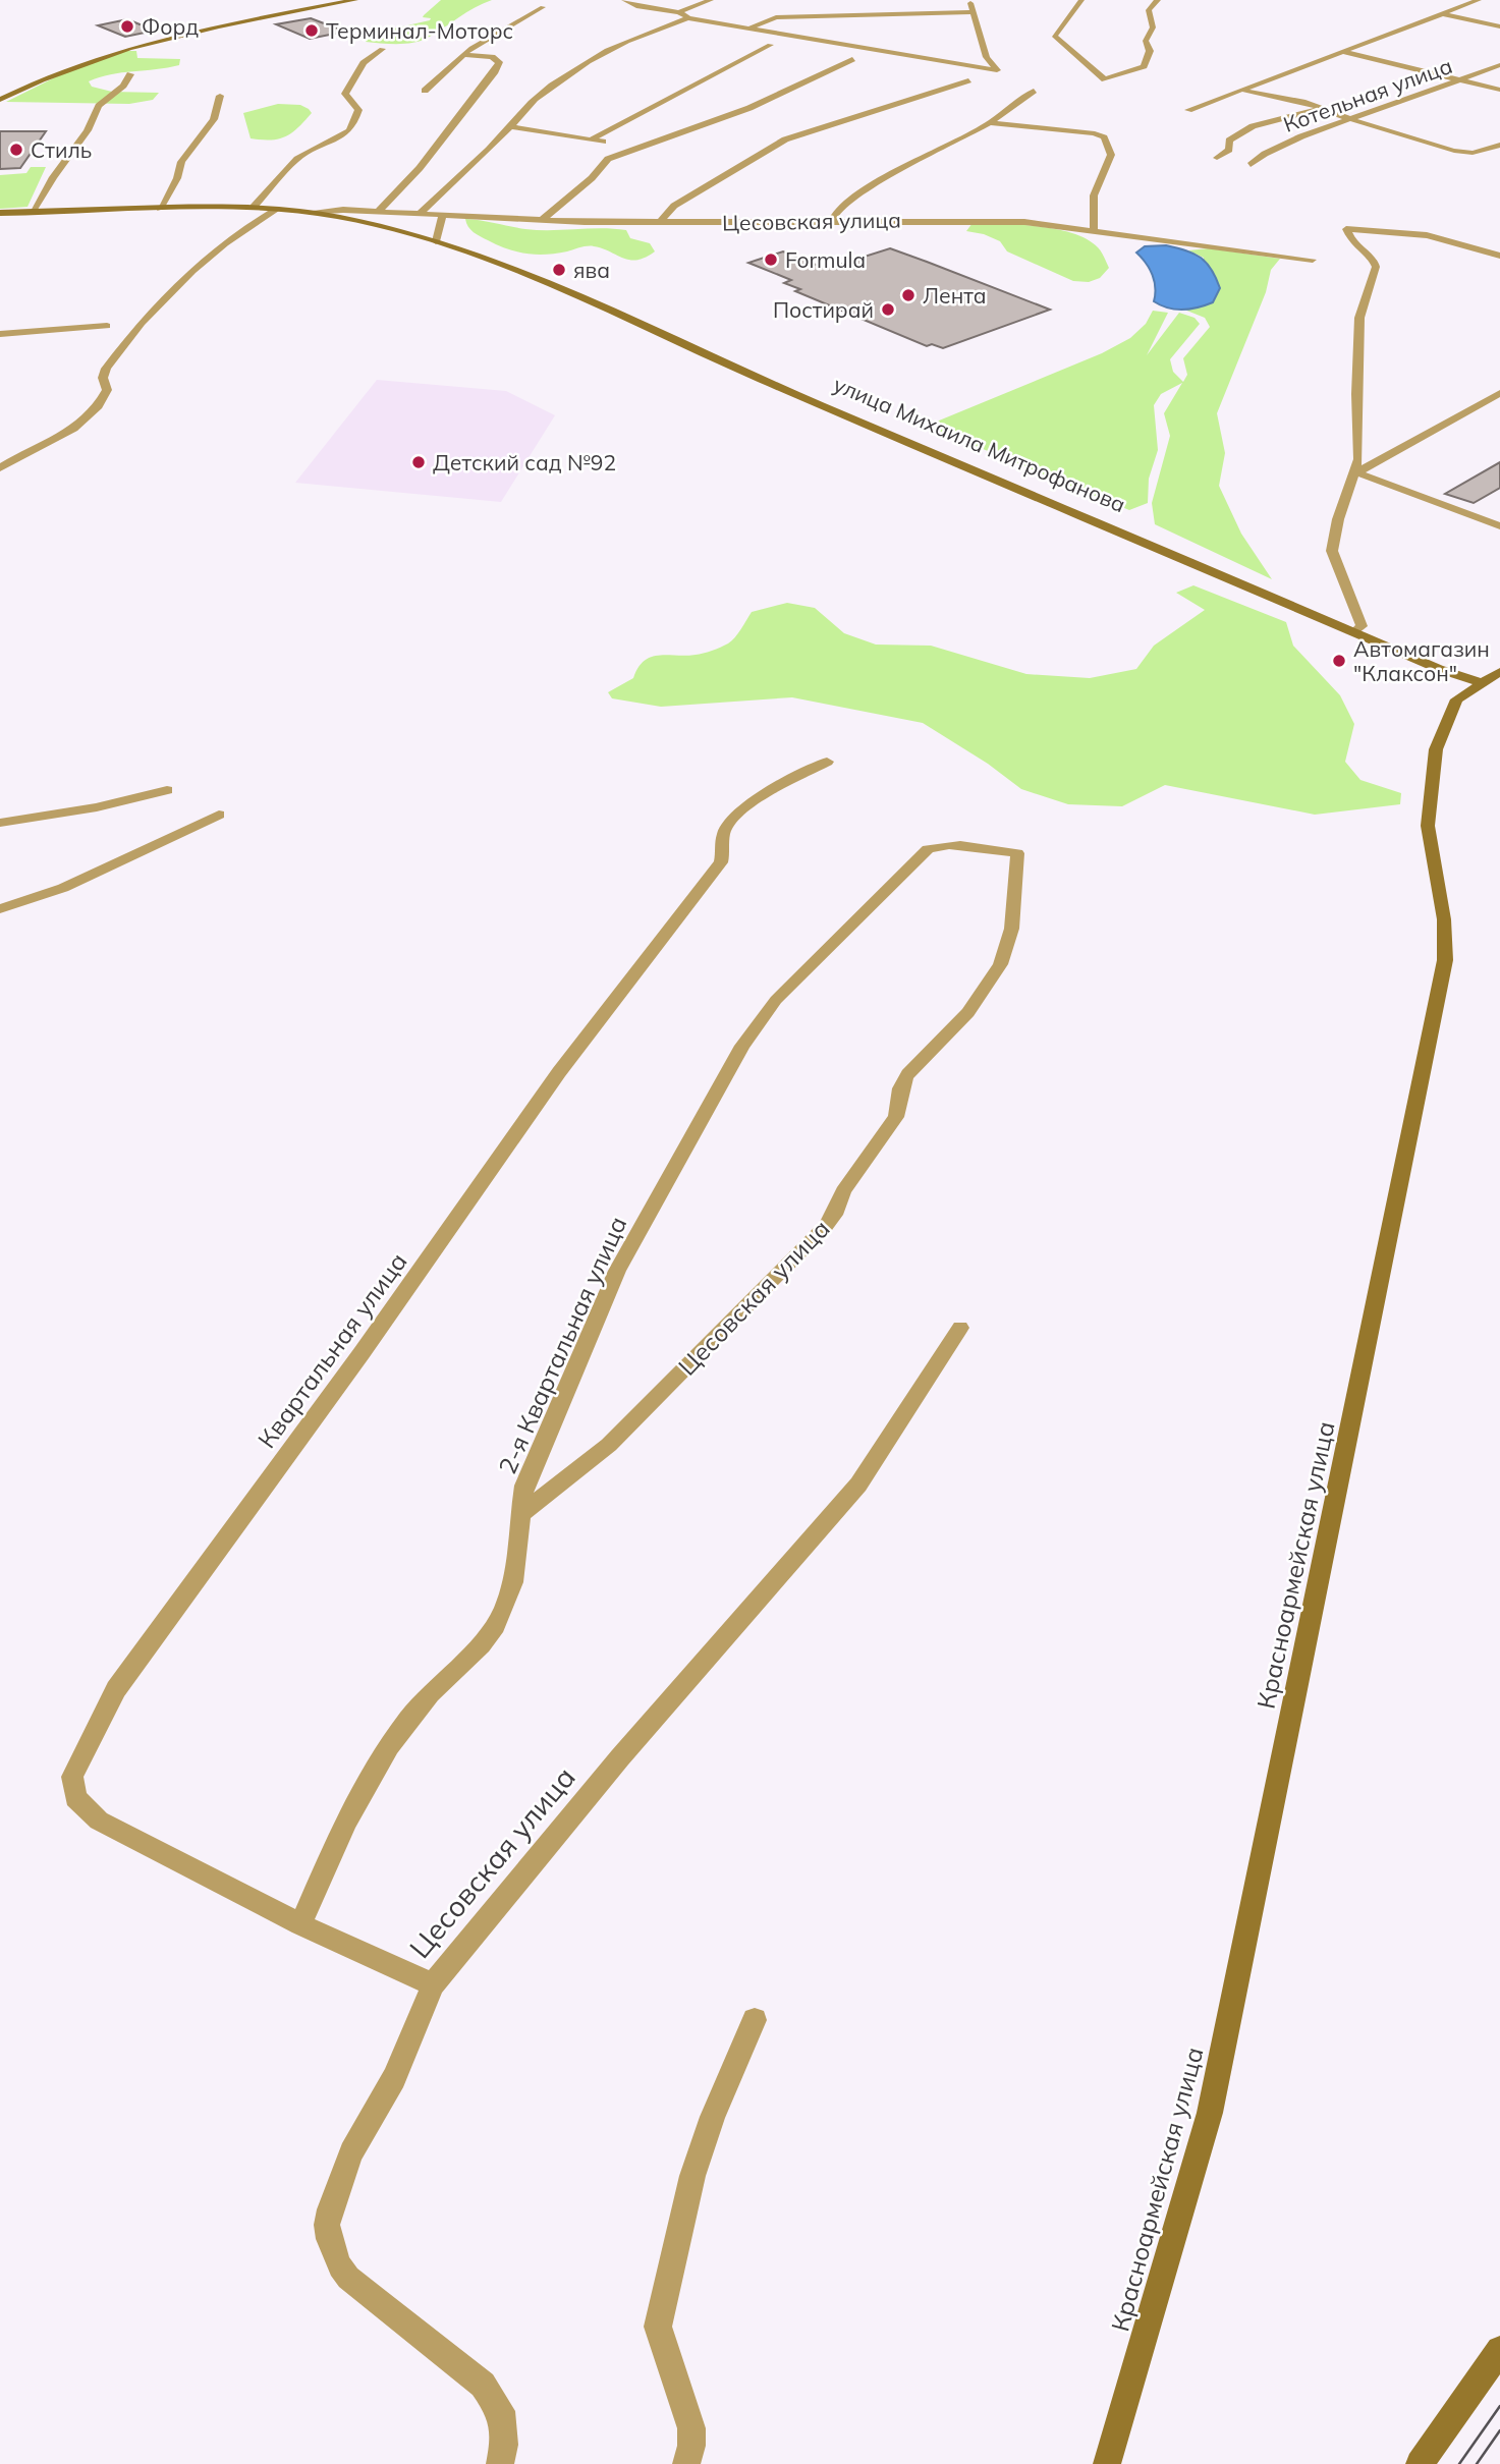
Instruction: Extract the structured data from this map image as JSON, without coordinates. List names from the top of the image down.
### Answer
{
  "streets": {
    "main road": ["улица Михаила Митрофанова", "Красноармейская улица"],
    "street": [
      "Котельная улица",
      "Цесовская улица",
      "2-я Квартальная улица",
      "Квартальная улица"
    ]
  },
  "crossings": [
    ["Цесовская улица", "улица Михаила Митрофанова"],
    ["Цесовская улица", "2-я Квартальная улица"],
    ["2-я Квартальная улица", "Квартальная улица"]
  ],
  "places": [
    "Форд",
    "Терминал-Моторс",
    "Стиль",
    "Formula",
    "ява",
    "Лента",
    "Постирай",
    "Детский сад №92",
    "Автомагазин \"Клаксон\""
  ]
}
